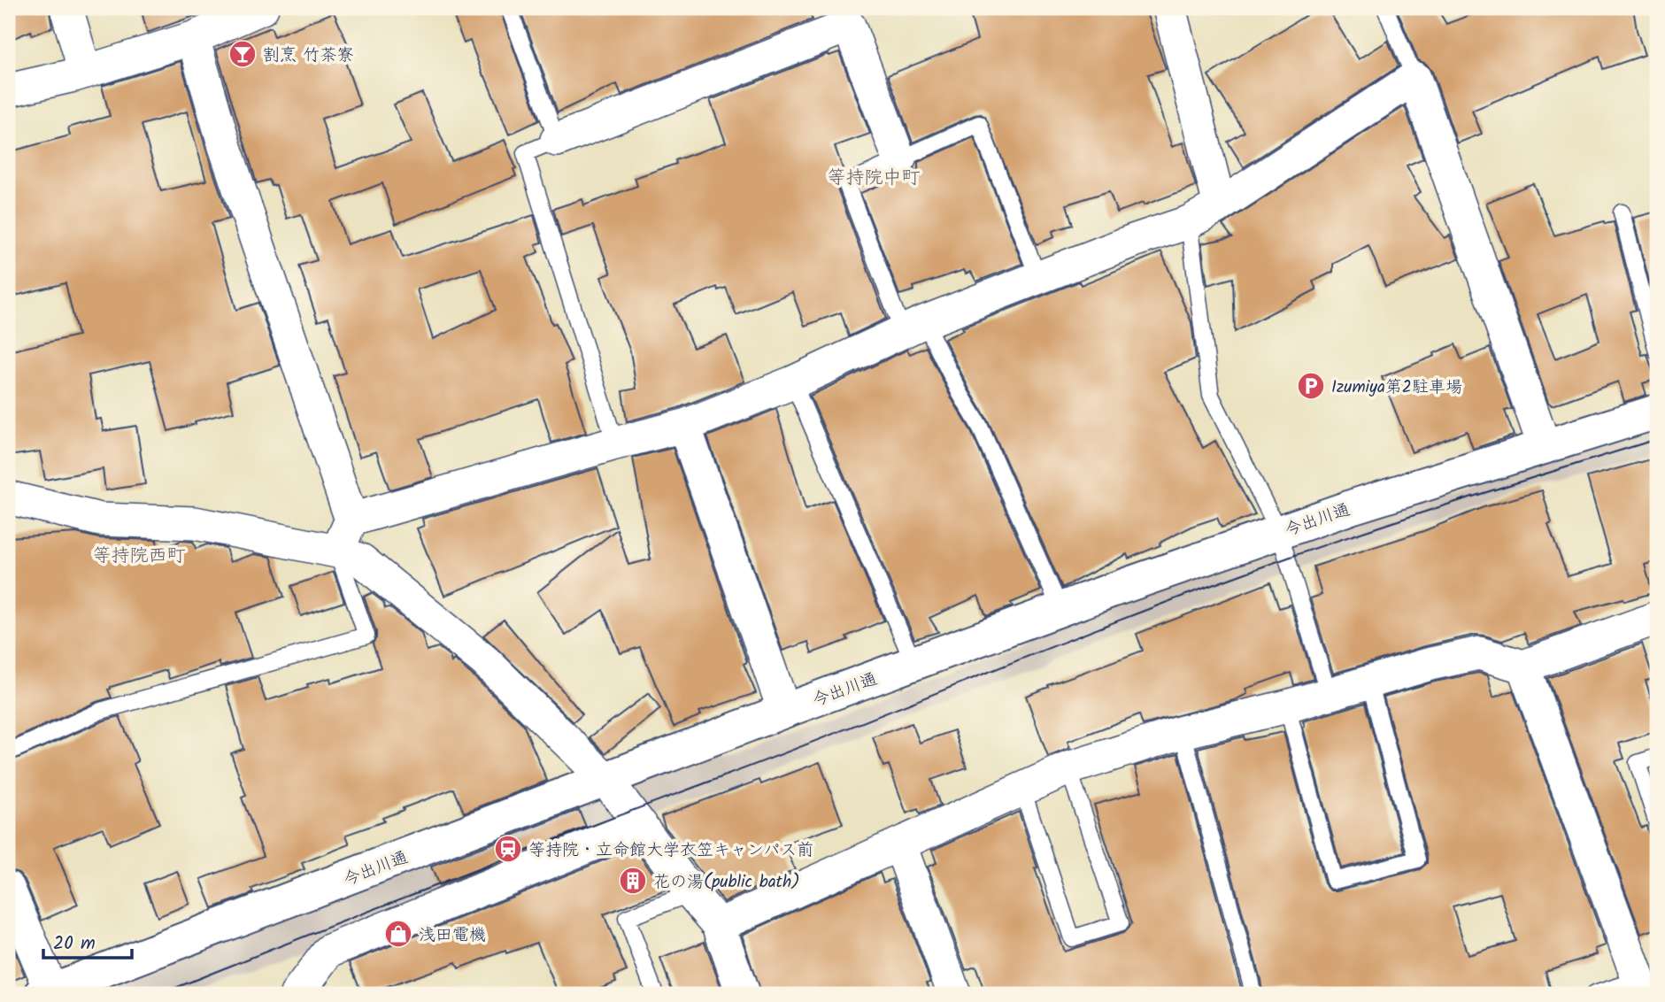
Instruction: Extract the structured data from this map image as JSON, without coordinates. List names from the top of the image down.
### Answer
{
  "streets": {
    "street": ["今出川通"]
  },
  "districts": ["等持院中町", "等持院西町"],
  "places": {
    "bar": ["割烹 竹茶寮"],
    "parking": ["Izumiya第2駐車場"],
    "station": ["等持院・立命館大学衣笠キャンパス前"],
    "building": ["花の湯(public bath)"],
    "shop": ["浅田電機"]
  },
  "scale_bar": "20 m"
}
